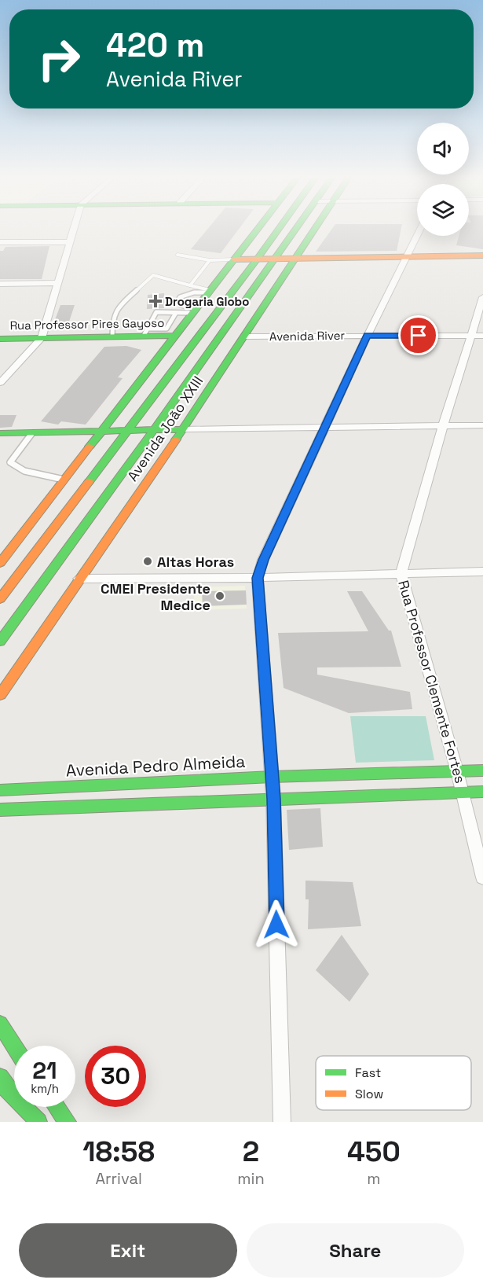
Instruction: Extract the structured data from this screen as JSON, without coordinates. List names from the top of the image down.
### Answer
{
  "streets": {
    "main road": ["Rua Professor Pires Gayoso", "Avenida João XXIII", "Avenida Pedro Almeida"],
    "street": ["Avenida River", "Rua Professor Clemente Fortes"]
  },
  "crossings": [
    ["Avenida River", "Avenida João XXIII"],
    ["Avenida River", "Rua Professor Clemente Fortes"],
    ["Rua Professor Clemente Fortes", "Avenida Pedro Almeida"]
  ],
  "places": {
    "health": ["Drogaria Globo"],
    "other": ["Altas Horas", "CMEI Presidente Medice"]
  },
  "legend": ["Fast", "Slow"],
  "page": {
    "turn": ["420 m", "Avenida River"],
    "speed": "21 km/h",
    "limit": "30",
    "eta": [
      "18:58",
      "Arrival",
      "2",
      "min",
      "450",
      "m"
    ],
    "buttons": ["Exit", "Share"]
  }
}
